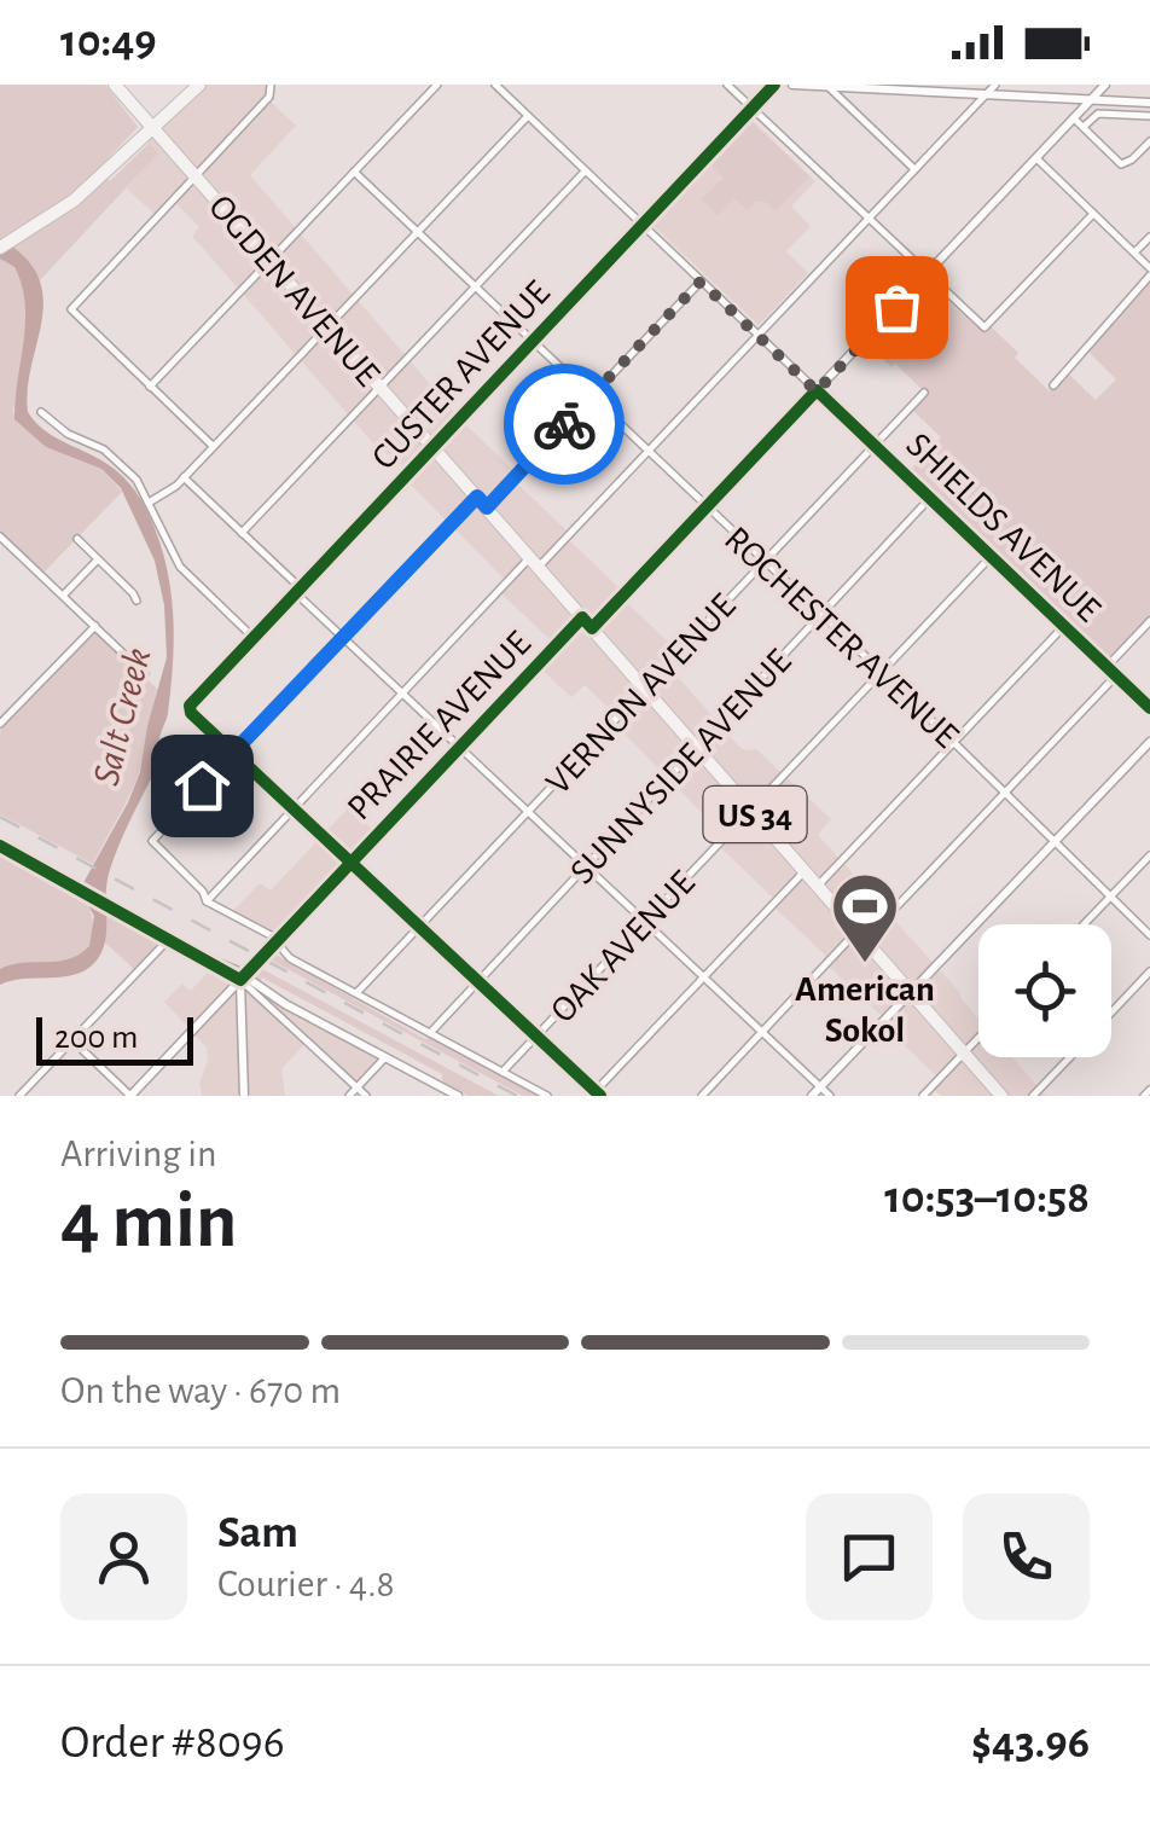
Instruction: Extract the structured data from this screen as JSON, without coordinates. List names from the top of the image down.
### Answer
{
  "streets": {
    "main road": ["OGDEN AVENUE", "US 34"],
    "street": [
      "CUSTER AVENUE",
      "SHIELDS AVENUE",
      "ROCHESTER AVENUE",
      "VERNON AVENUE",
      "PRAIRIE AVENUE",
      "SUNNYSIDE AVENUE",
      "OAK AVENUE"
    ]
  },
  "crossings": [
    ["OGDEN AVENUE", "CUSTER AVENUE"],
    ["OGDEN AVENUE", "VERNON AVENUE"],
    ["OGDEN AVENUE", "PRAIRIE AVENUE"],
    ["OGDEN AVENUE", "SUNNYSIDE AVENUE"],
    ["OGDEN AVENUE", "OAK AVENUE"],
    ["CUSTER AVENUE", "SHIELDS AVENUE"],
    ["CUSTER AVENUE", "ROCHESTER AVENUE"],
    ["SHIELDS AVENUE", "VERNON AVENUE"],
    ["SHIELDS AVENUE", "PRAIRIE AVENUE"],
    ["SHIELDS AVENUE", "SUNNYSIDE AVENUE"],
    ["SHIELDS AVENUE", "OAK AVENUE"],
    ["ROCHESTER AVENUE", "VERNON AVENUE"],
    ["ROCHESTER AVENUE", "PRAIRIE AVENUE"],
    ["ROCHESTER AVENUE", "SUNNYSIDE AVENUE"],
    ["ROCHESTER AVENUE", "OAK AVENUE"]
  ],
  "water": ["Salt Creek"],
  "places": {
    "sports": ["American Sokol"]
  },
  "scale_bar": "200 m",
  "page": {
    "status": "10:49",
    "scale": "200 m",
    "heading": ["4 min", "Arriving in", "10:53–10:58"],
    "panel": [
      "Sam",
      "Courier · 4.8",
      "Order #8096",
      "$43.96"
    ],
    "bar": "On the way · 670 m"
  }
}
